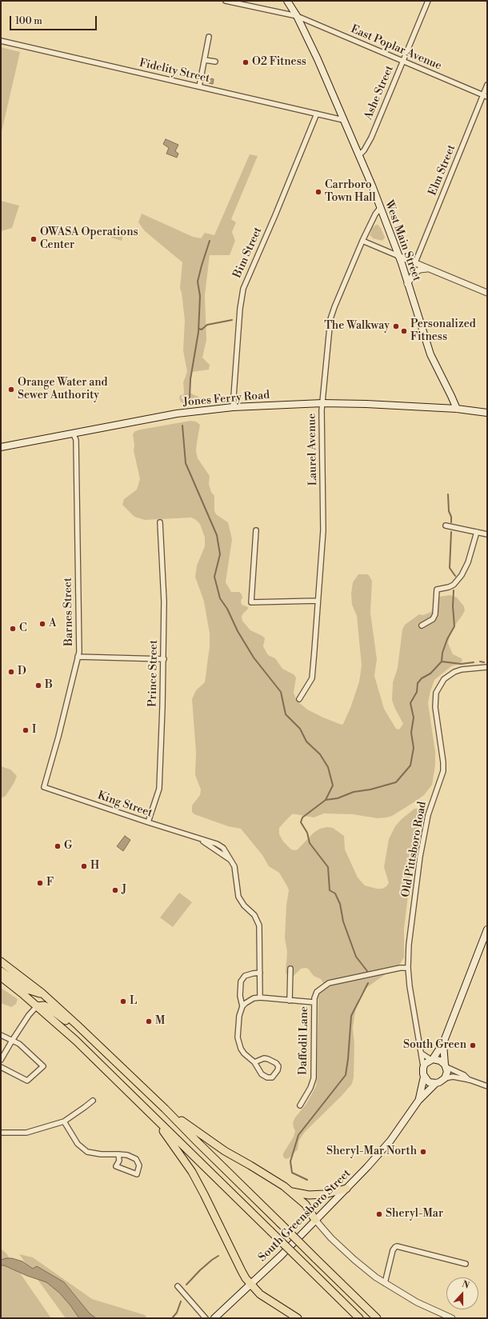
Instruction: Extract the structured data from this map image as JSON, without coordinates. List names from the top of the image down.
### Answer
{
  "streets": {
    "main road": ["West Main Street", "Jones Ferry Road", "South Greensboro Street"],
    "street": [
      "East Poplar Avenue",
      "Fidelity Street",
      "Ashe Street",
      "Elm Street",
      "Bim Street",
      "Laurel Avenue",
      "Barnes Street",
      "Prince Street",
      "King Street",
      "Old Pittsboro Road",
      "Daffodil Lane"
    ]
  },
  "crossings": [
    ["East Poplar Avenue", "Ashe Street"],
    ["East Poplar Avenue", "Elm Street"],
    ["East Poplar Avenue", "West Main Street"],
    ["Fidelity Street", "West Main Street"],
    ["Fidelity Street", "Bim Street"],
    ["Ashe Street", "West Main Street"],
    ["West Main Street", "Jones Ferry Road"],
    ["West Main Street", "Laurel Avenue"],
    ["Bim Street", "Jones Ferry Road"],
    ["Jones Ferry Road", "Laurel Avenue"],
    ["Jones Ferry Road", "Barnes Street"],
    ["Barnes Street", "King Street"],
    ["Prince Street", "King Street"],
    ["Old Pittsboro Road", "Daffodil Lane"],
    ["Old Pittsboro Road", "South Greensboro Street"]
  ],
  "places": [
    "O2 Fitness",
    "Carrboro Town Hall",
    "OWASA Operations Center",
    "The Walkway",
    "Personalized Fitness",
    "Orange Water and Sewer Authority",
    "A",
    "C",
    "D",
    "B",
    "I",
    "G",
    "H",
    "F",
    "J",
    "L",
    "M",
    "South Green",
    "Sheryl-Mar North",
    "Sheryl-Mar"
  ],
  "scale_bar": "100 m",
  "north": "top"
}
